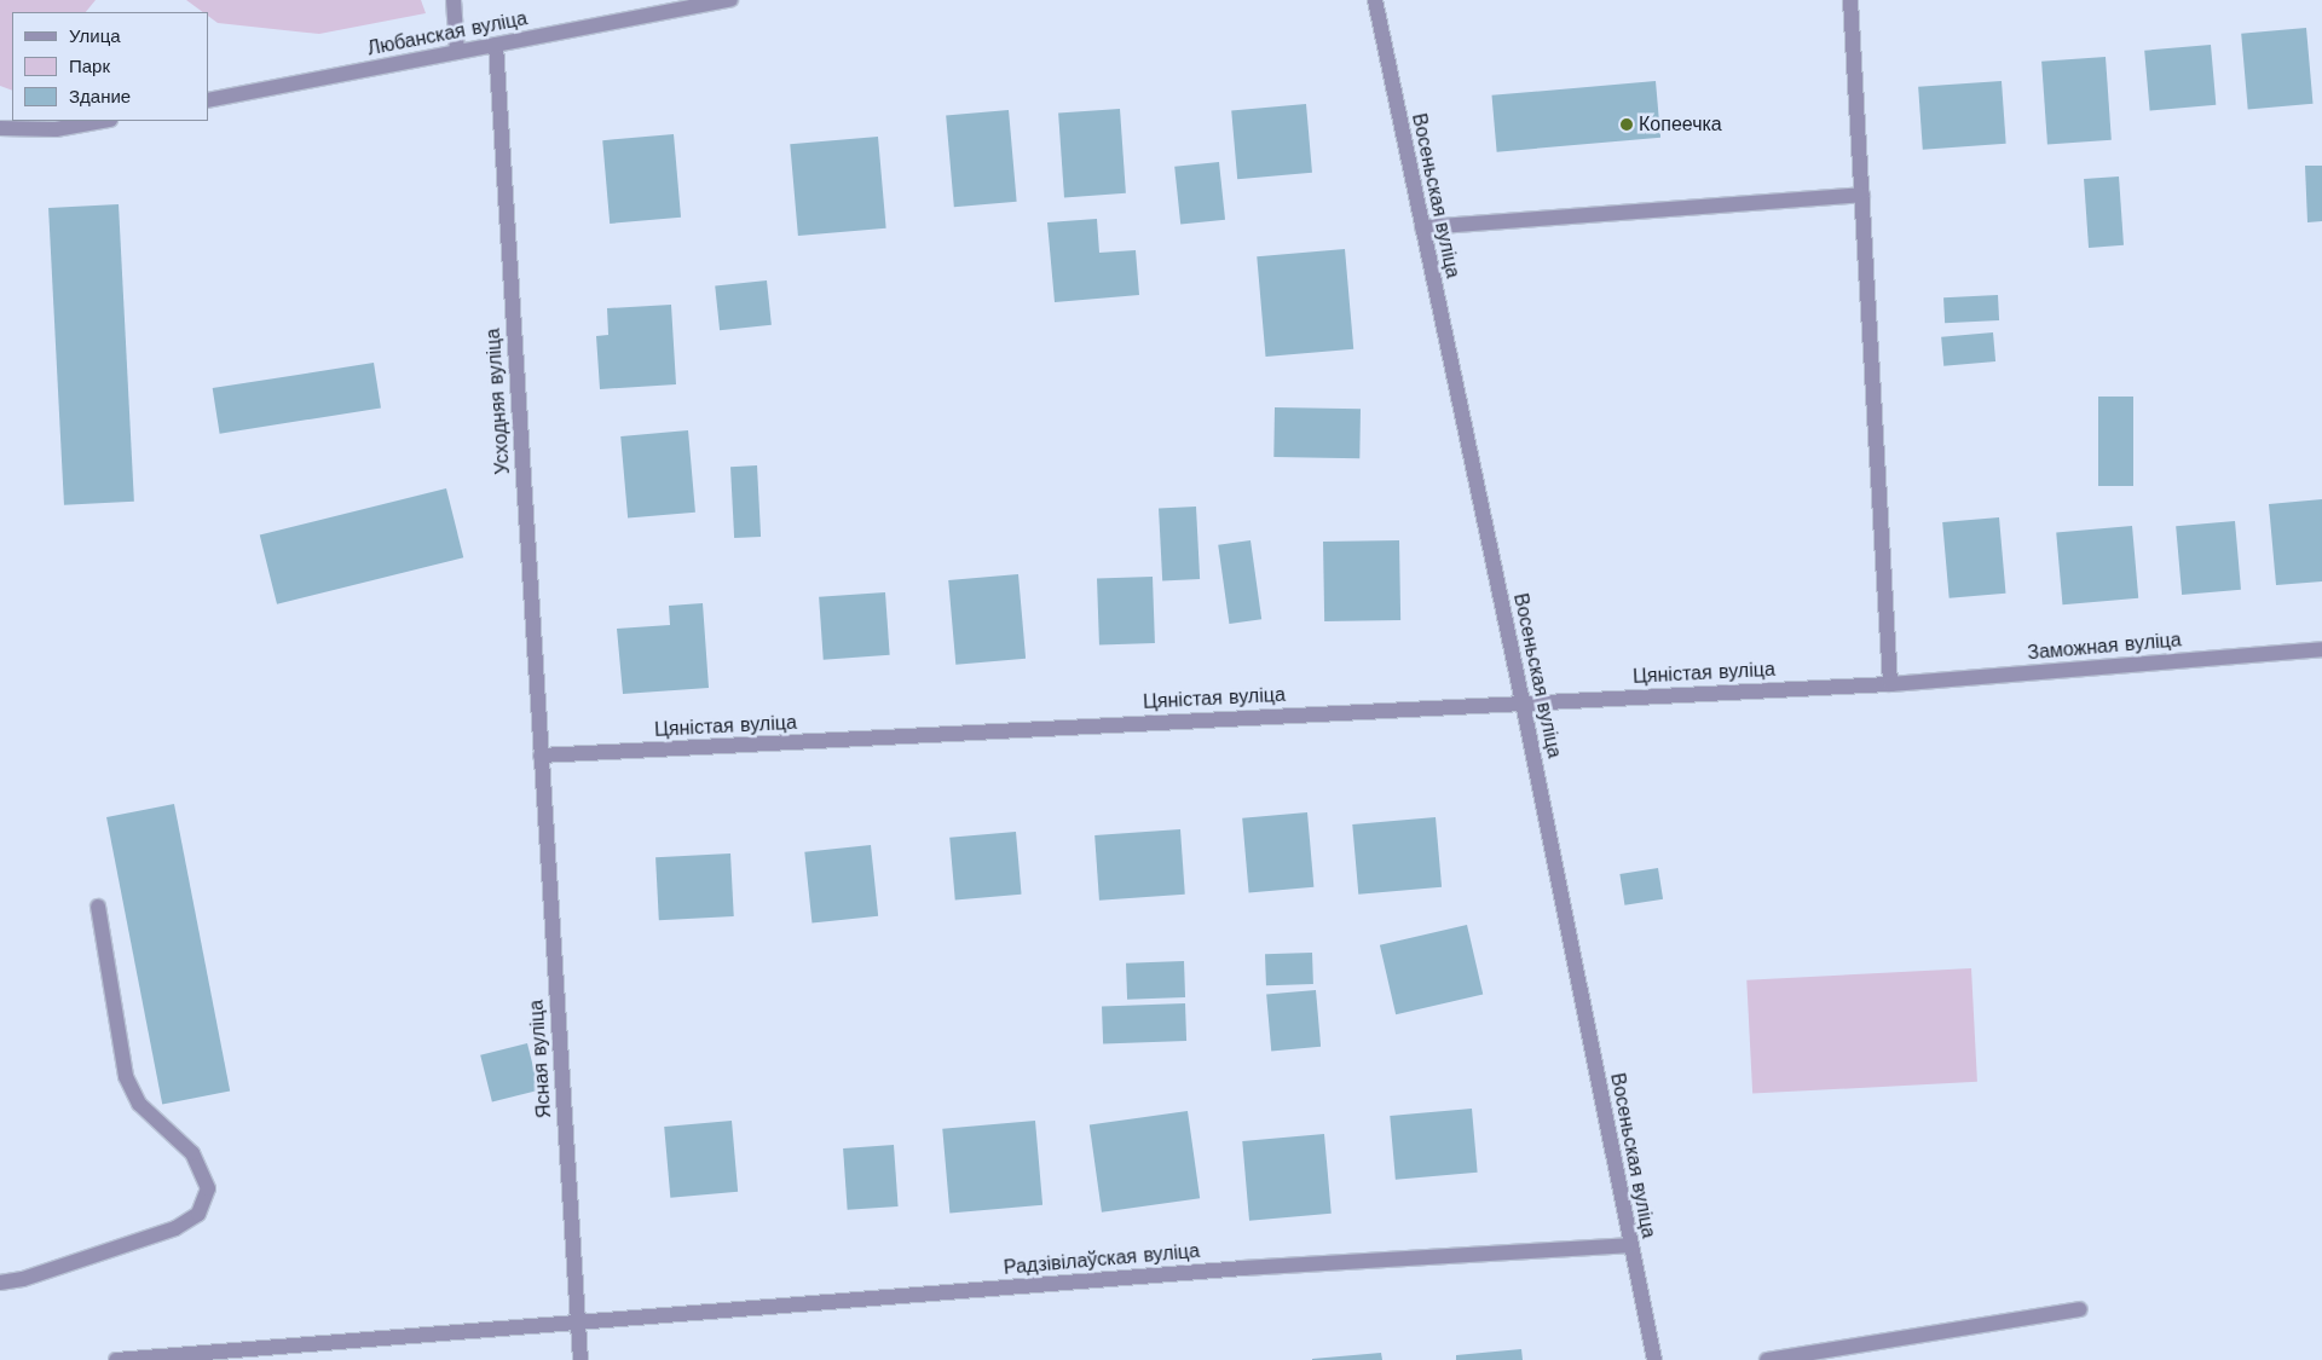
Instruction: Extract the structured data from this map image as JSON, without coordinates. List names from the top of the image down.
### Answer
{
  "streets": {
    "street": [
      "Любанская вуліца",
      "Восеньская вуліца",
      "Усходняя вуліца",
      "Заможная вуліца",
      "Цяністая вуліца",
      "Ясная вуліца",
      "Радзівілаўская вуліца"
    ]
  },
  "crossings": [
    ["Любанская вуліца", "Усходняя вуліца"],
    ["Восеньская вуліца", "Цяністая вуліца"],
    ["Восеньская вуліца", "Радзівілаўская вуліца"],
    ["Усходняя вуліца", "Цяністая вуліца"],
    ["Усходняя вуліца", "Ясная вуліца"],
    ["Заможная вуліца", "Цяністая вуліца"],
    ["Цяністая вуліца", "Ясная вуліца"],
    ["Ясная вуліца", "Радзівілаўская вуліца"]
  ],
  "places": ["Копеечка"],
  "legend": ["Улица", "Парк", "Здание"]
}
